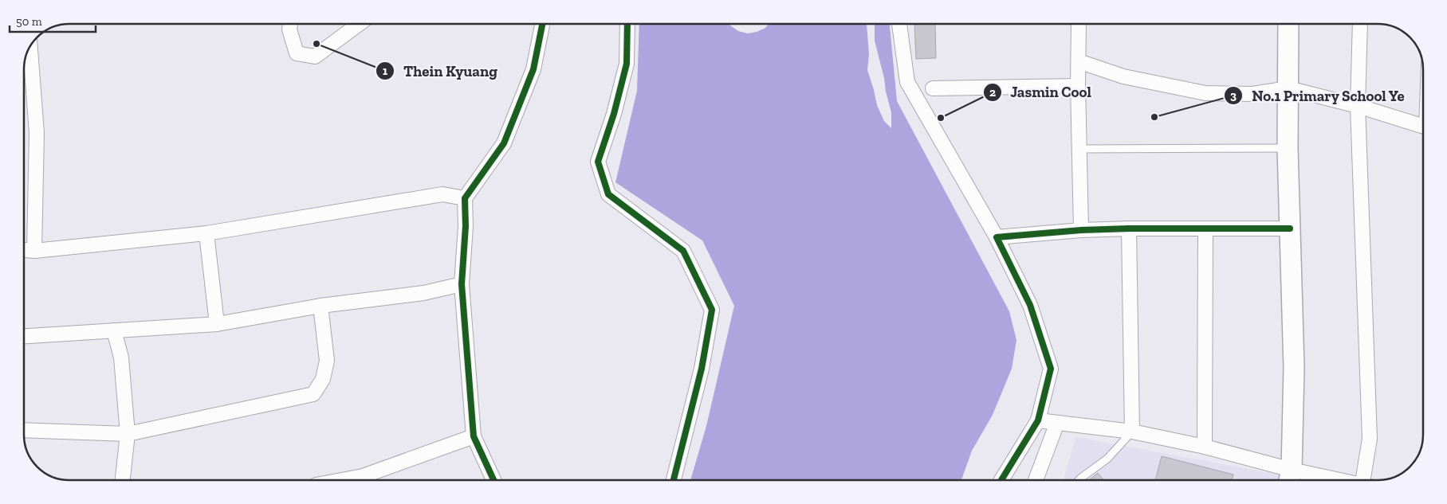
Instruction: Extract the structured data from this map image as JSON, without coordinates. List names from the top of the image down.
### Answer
{
  "places": ["Thein Kyuang", "No.1 Primary School Ye", "Jasmin Cool"],
  "scale_bar": "50 m"
}
